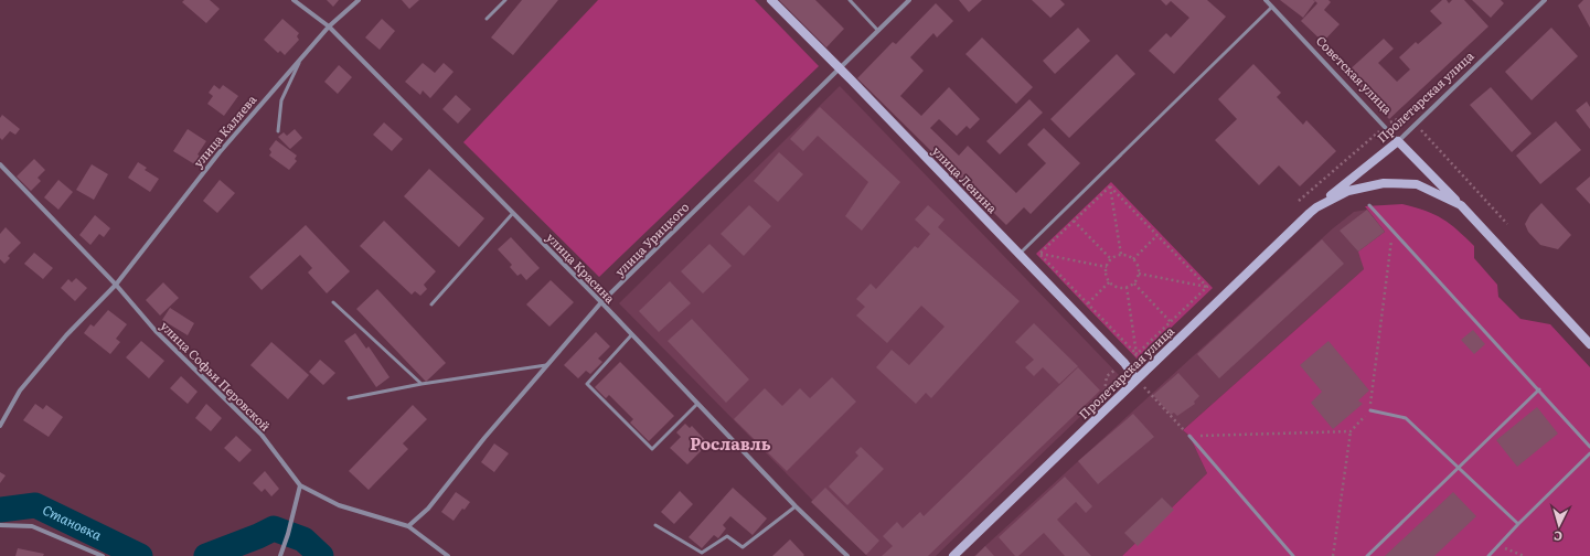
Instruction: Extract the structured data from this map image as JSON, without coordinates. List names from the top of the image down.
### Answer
{
  "streets": {
    "main road": ["Советская улица", "Пролетарская улица", "улица Ленина"],
    "street": [
      "улица Каляева",
      "улица Урицкого",
      "улица Красина",
      "улица Софьи Перовской"
    ]
  },
  "crossings": [
    ["Советская улица", "Пролетарская улица"],
    ["Пролетарская улица", "улица Ленина"],
    ["улица Каляева", "улица Красина"],
    ["улица Каляева", "улица Софьи Перовской"],
    ["улица Ленина", "улица Урицкого"],
    ["улица Урицкого", "улица Красина"],
    ["улица Урицкого", "улица Софьи Перовской"]
  ],
  "districts": ["Рославль"],
  "water": ["Становка"],
  "north": "bottom"
}
